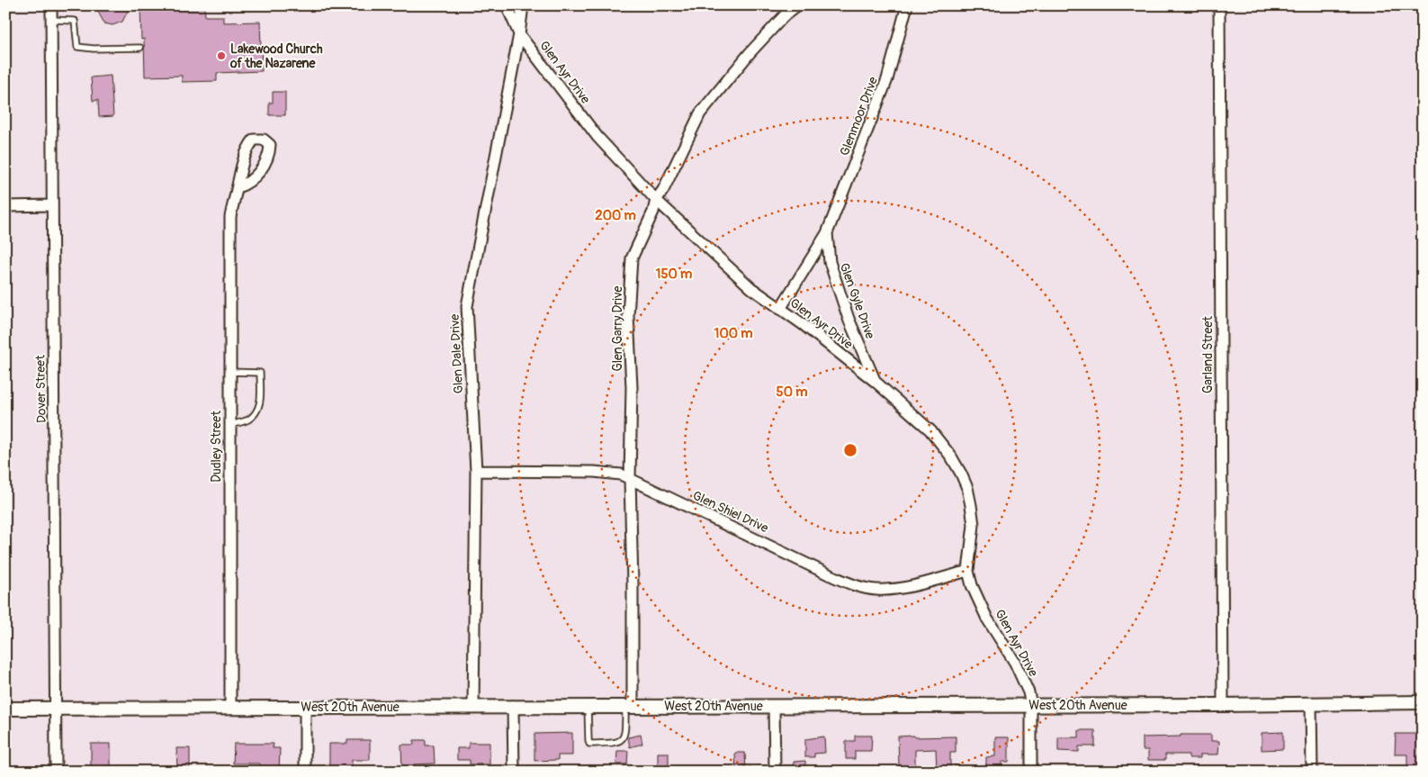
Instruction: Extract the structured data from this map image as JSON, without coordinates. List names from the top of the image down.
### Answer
{
  "streets": {
    "street": [
      "Glen Ayr Drive",
      "Glenmoor Drive",
      "Glen Gyle Drive",
      "Glen Garry Drive",
      "Glen Dale Drive",
      "Garland Street",
      "Dover Street",
      "Dudley Street",
      "Glen Shiel Drive",
      "West 20th Avenue"
    ]
  },
  "crossings": [
    ["Glen Ayr Drive", "Glen Gyle Drive"],
    ["Glen Ayr Drive", "Glen Garry Drive"],
    ["Glen Ayr Drive", "Glen Dale Drive"],
    ["Glen Ayr Drive", "Glen Shiel Drive"],
    ["Glen Ayr Drive", "West 20th Avenue"],
    ["Glenmoor Drive", "Glen Gyle Drive"],
    ["Glen Garry Drive", "Glen Shiel Drive"],
    ["Glen Garry Drive", "West 20th Avenue"],
    ["Glen Dale Drive", "Glen Shiel Drive"],
    ["Glen Dale Drive", "West 20th Avenue"],
    ["Garland Street", "West 20th Avenue"],
    ["Dover Street", "West 20th Avenue"],
    ["Dudley Street", "West 20th Avenue"]
  ],
  "places": ["Lakewood Church of the Nazarene"],
  "rings": [
    "200 m",
    "150 m",
    "100 m",
    "50 m"
  ]
}
